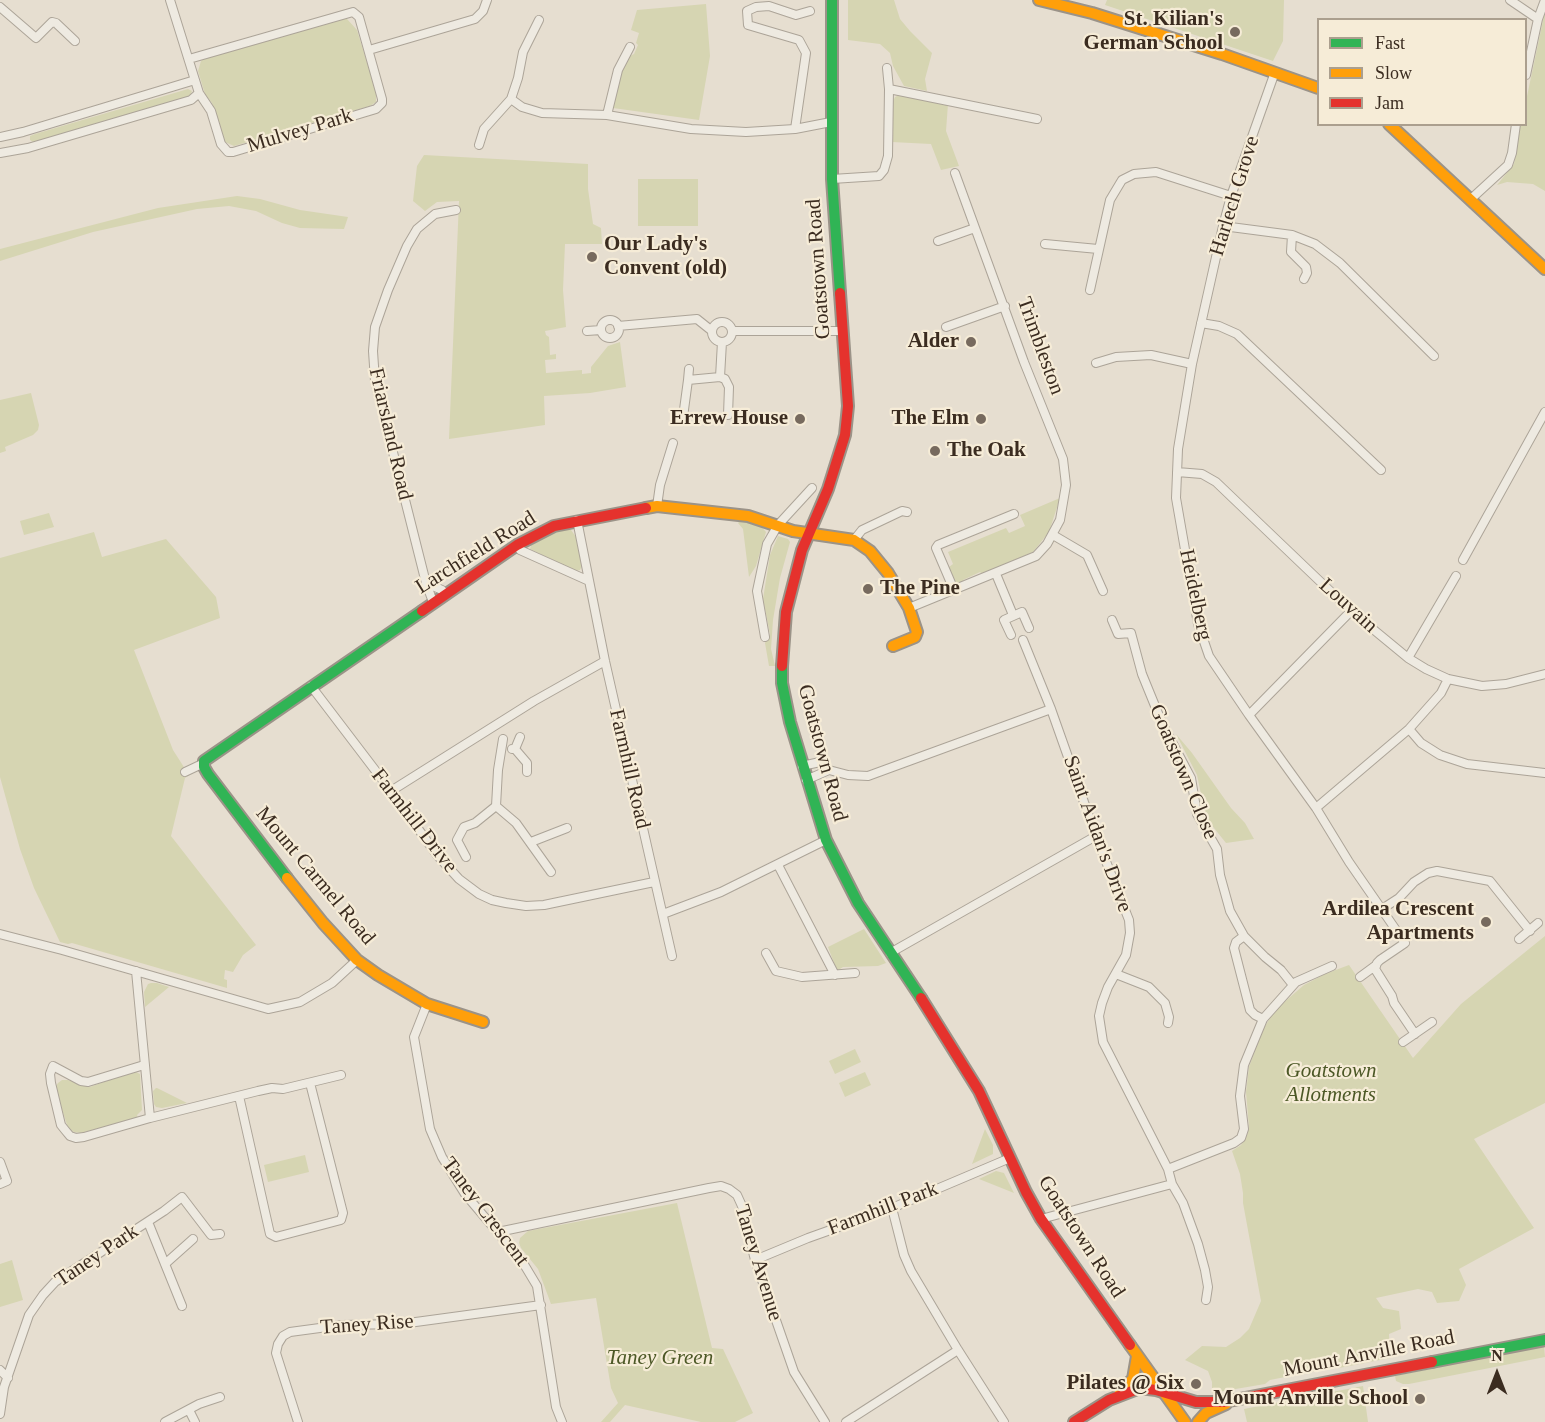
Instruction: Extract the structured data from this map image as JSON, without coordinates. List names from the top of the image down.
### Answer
{
  "streets": {
    "main road": [
      "Goatstown Road",
      "Larchfield Road",
      "Mount Carmel Road",
      "Mount Anville Road"
    ],
    "street": [
      "Mulvey Park",
      "Harlech Grove",
      "Trimbleston",
      "Friarsland Road",
      "Heidelberg",
      "Louvain",
      "Farmhill Road",
      "Goatstown Close",
      "Farmhill Drive",
      "Saint Aidan's Drive",
      "Farmhill Park",
      "Taney Crescent",
      "Taney Park",
      "Taney Avenue",
      "Taney Rise"
    ]
  },
  "crossings": [
    ["Harlech Grove", "Heidelberg"],
    ["Goatstown Road", "Larchfield Road"],
    ["Goatstown Road", "Farmhill Park"],
    ["Goatstown Road", "Mount Anville Road"],
    ["Friarsland Road", "Larchfield Road"],
    ["Larchfield Road", "Farmhill Road"],
    ["Larchfield Road", "Farmhill Drive"],
    ["Larchfield Road", "Mount Carmel Road"],
    ["Heidelberg", "Louvain"],
    ["Farmhill Road", "Farmhill Drive"],
    ["Mount Carmel Road", "Taney Crescent"],
    ["Farmhill Park", "Taney Avenue"],
    ["Taney Crescent", "Taney Avenue"],
    ["Taney Crescent", "Taney Rise"]
  ],
  "parks": ["Goatstown Allotments", "Taney Green"],
  "places": [
    "St. Kilian's German School",
    "Our Lady's Convent (old)",
    "Alder",
    "Errew House",
    "The Elm",
    "The Oak",
    "The Pine",
    "Ardilea Crescent Apartments",
    "Pilates @ Six",
    "Mount Anville School"
  ],
  "legend": ["Fast", "Slow", "Jam"],
  "north": "top"
}
